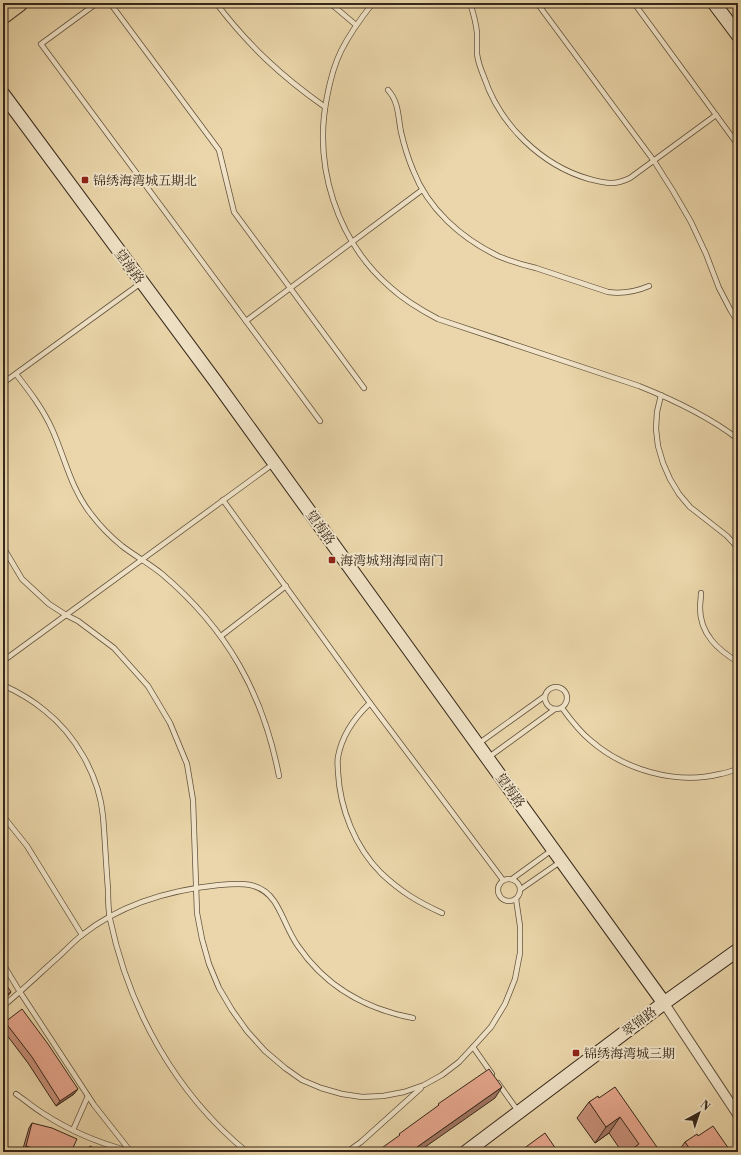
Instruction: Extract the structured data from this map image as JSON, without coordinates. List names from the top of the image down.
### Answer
{
  "streets": {
    "street": ["望海路", "翠锦路"]
  },
  "crossings": [
    ["望海路", "翠锦路"]
  ],
  "places": {
    "transit": ["锦绣海湾城五期北", "海湾城翔海园南门", "锦绣海湾城三期"]
  },
  "north": "top right"
}
